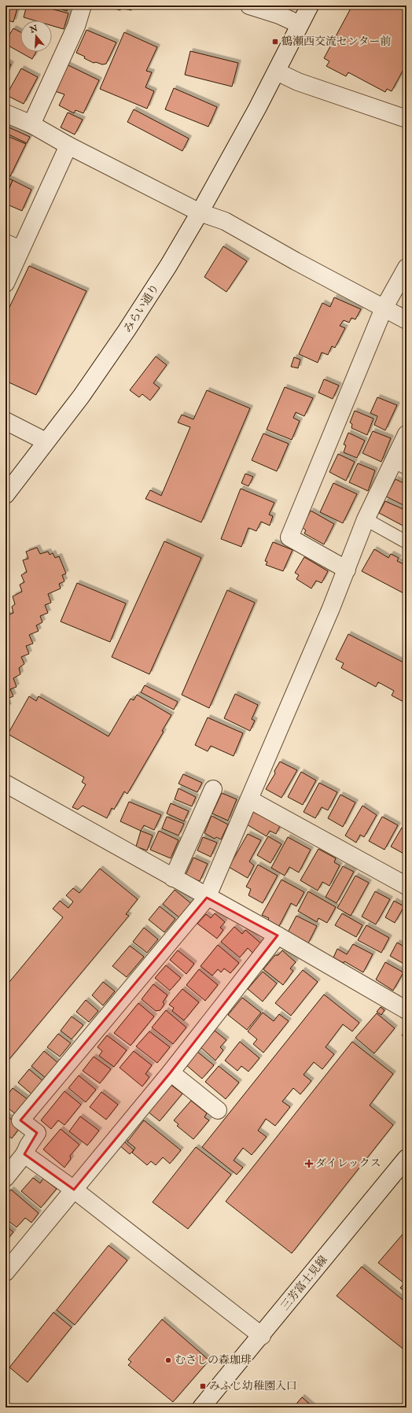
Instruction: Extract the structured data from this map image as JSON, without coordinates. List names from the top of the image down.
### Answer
{
  "streets": {
    "street": ["みらい通り", "三芳富士見線"]
  },
  "places": {
    "transit": ["鶴瀬西交流センター前", "みふじ幼稚園入口"],
    "health": ["ダイレックス"],
    "other": ["むさしの森珈琲"]
  },
  "north": "top"
}
